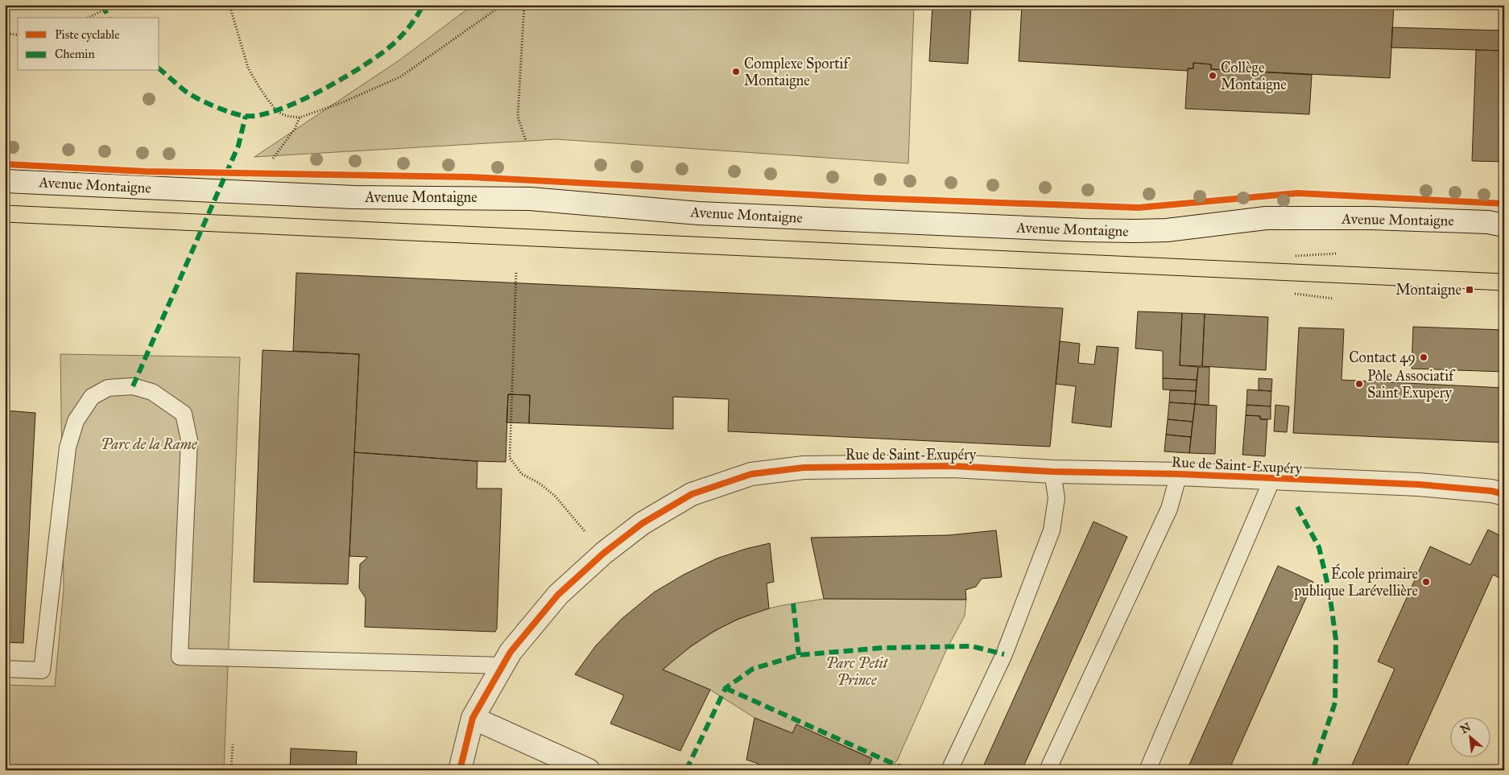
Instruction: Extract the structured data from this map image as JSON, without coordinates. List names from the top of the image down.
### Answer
{
  "streets": {
    "main road": ["Avenue Montaigne", "Rue de Saint-Exupéry"]
  },
  "parks": ["Parc de la Rame", "Parc Petit Prince"],
  "places": {
    "other": [
      "Complexe Sportif Montaigne",
      "Collège Montaigne",
      "Contact 49",
      "Pôle Associatif Saint Exupery",
      "École primaire publique Larévellière"
    ],
    "transit": ["Montaigne"]
  },
  "legend": ["Piste cyclable", "Chemin"],
  "north": "top left"
}
